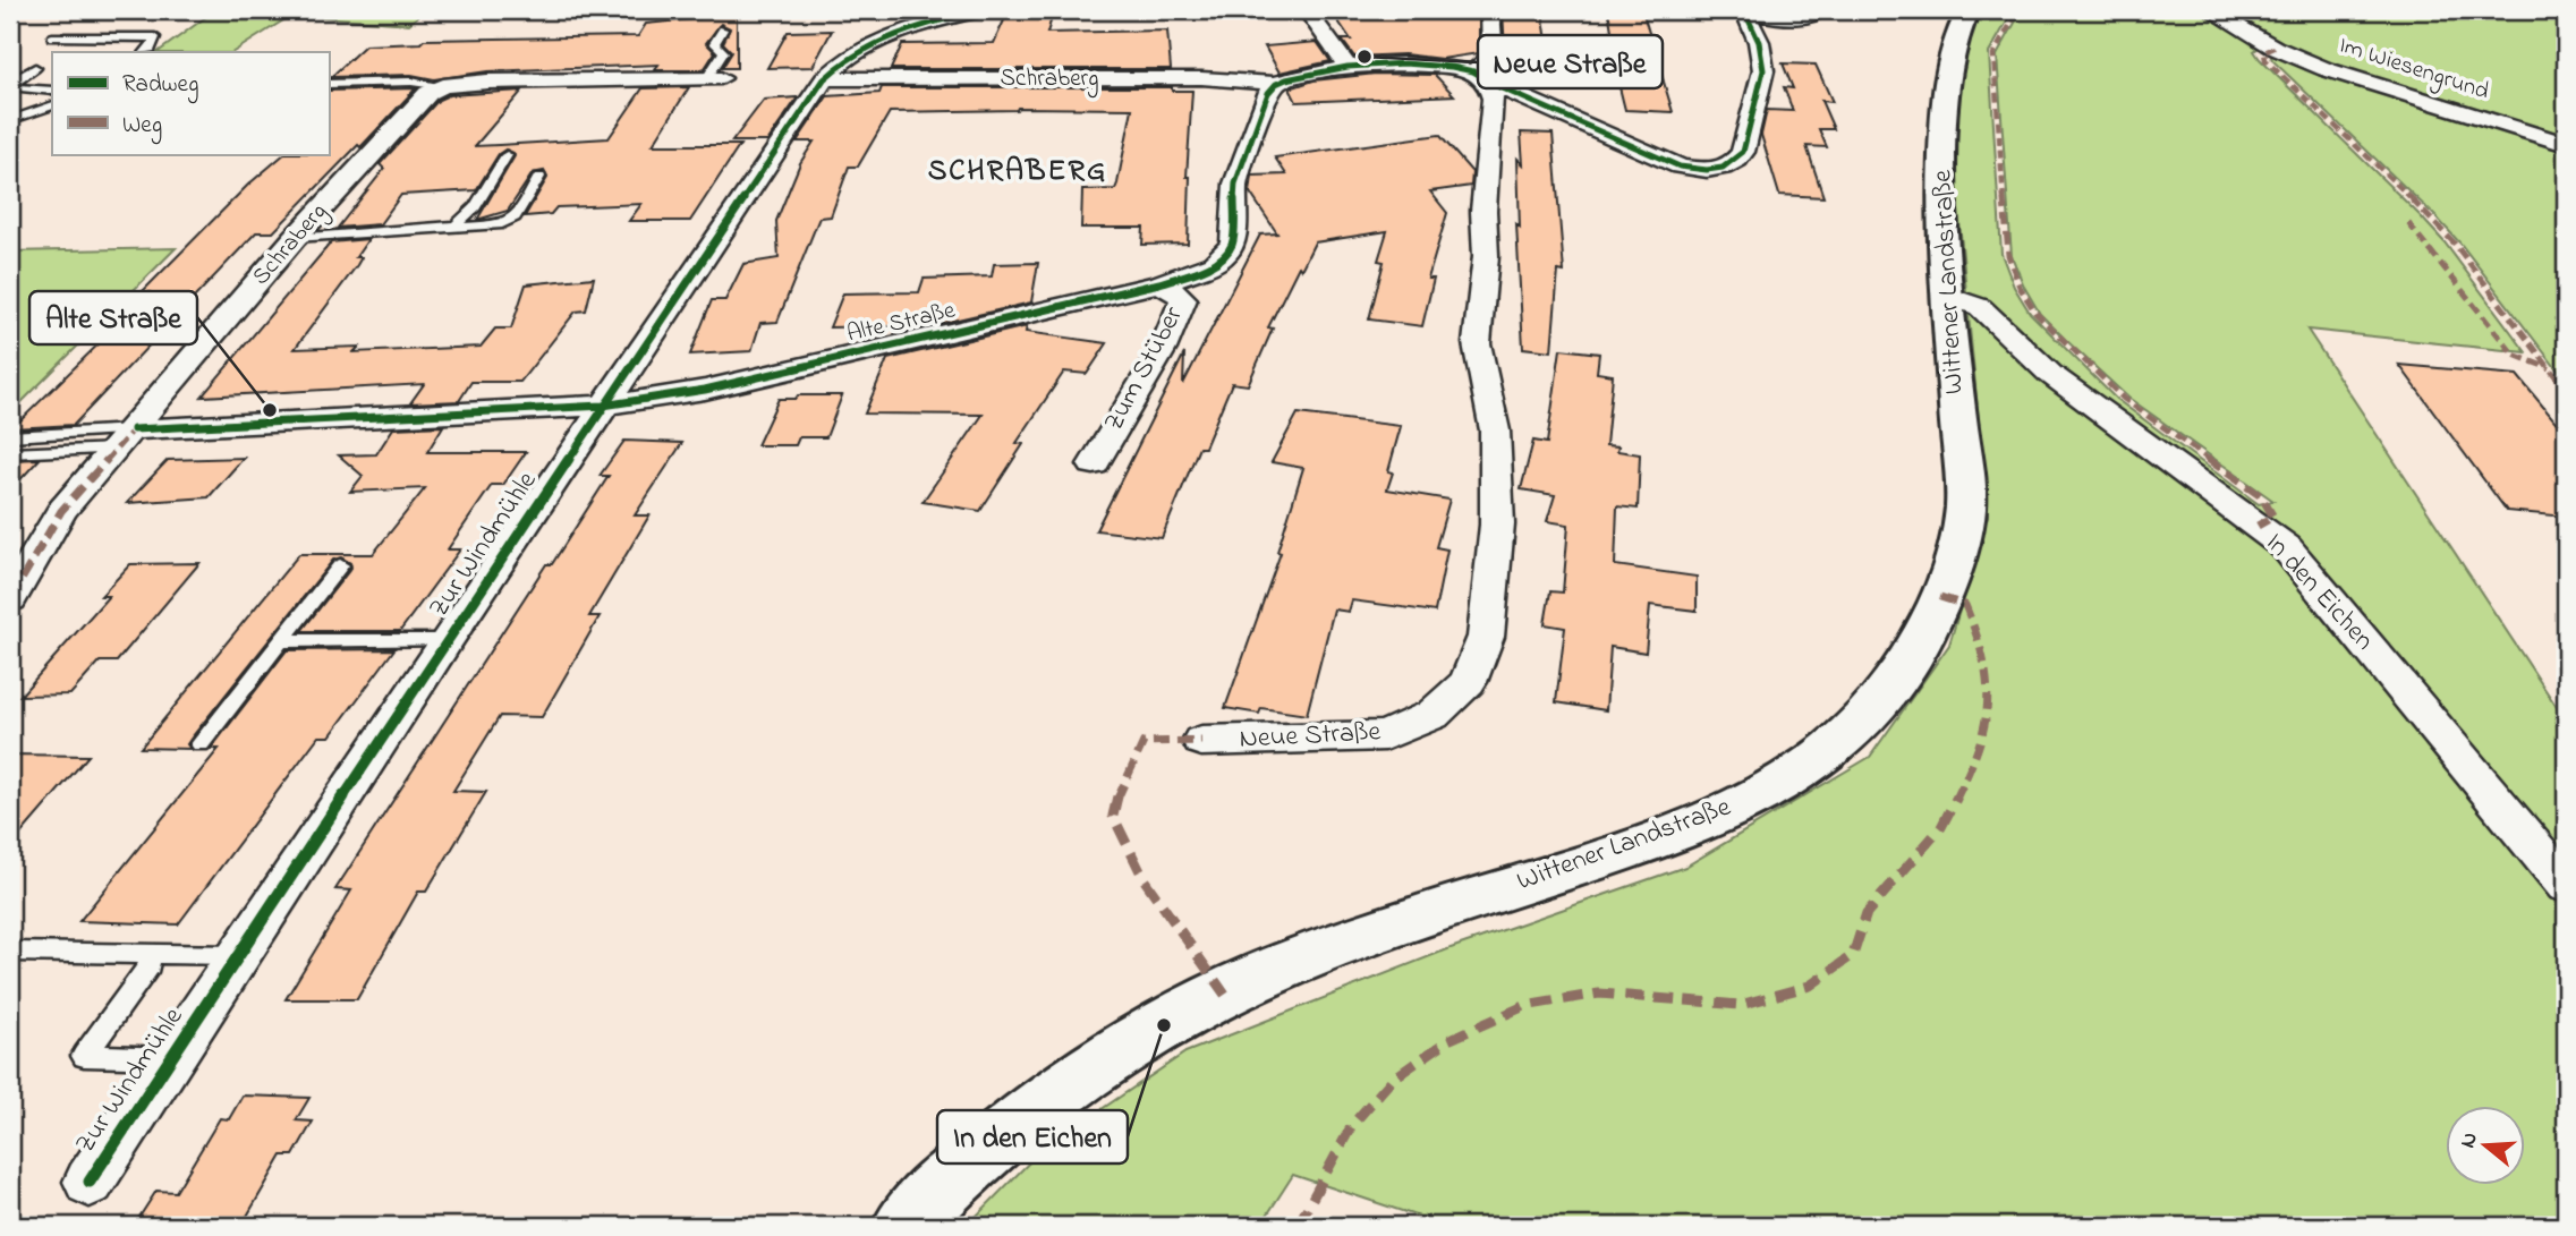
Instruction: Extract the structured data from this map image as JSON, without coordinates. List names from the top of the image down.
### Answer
{
  "streets": {
    "main road": ["Wittener Landstraße"],
    "street": [
      "Im Wiesengrund",
      "Schraberg",
      "Alte Straße",
      "Zum Stüber",
      "Zur Windmühle",
      "In den Eichen",
      "Neue Straße"
    ]
  },
  "crossings": [
    ["Schraberg", "Alte Straße"],
    ["Schraberg", "Zur Windmühle"],
    ["Wittener Landstraße", "In den Eichen"],
    ["Alte Straße", "Zum Stüber"],
    ["Alte Straße", "Zur Windmühle"]
  ],
  "districts": ["SCHRABERG"],
  "places": ["Neue Straße", "Alte Straße", "In den Eichen"],
  "legend": ["Radweg", "Weg"],
  "north": "left"
}
